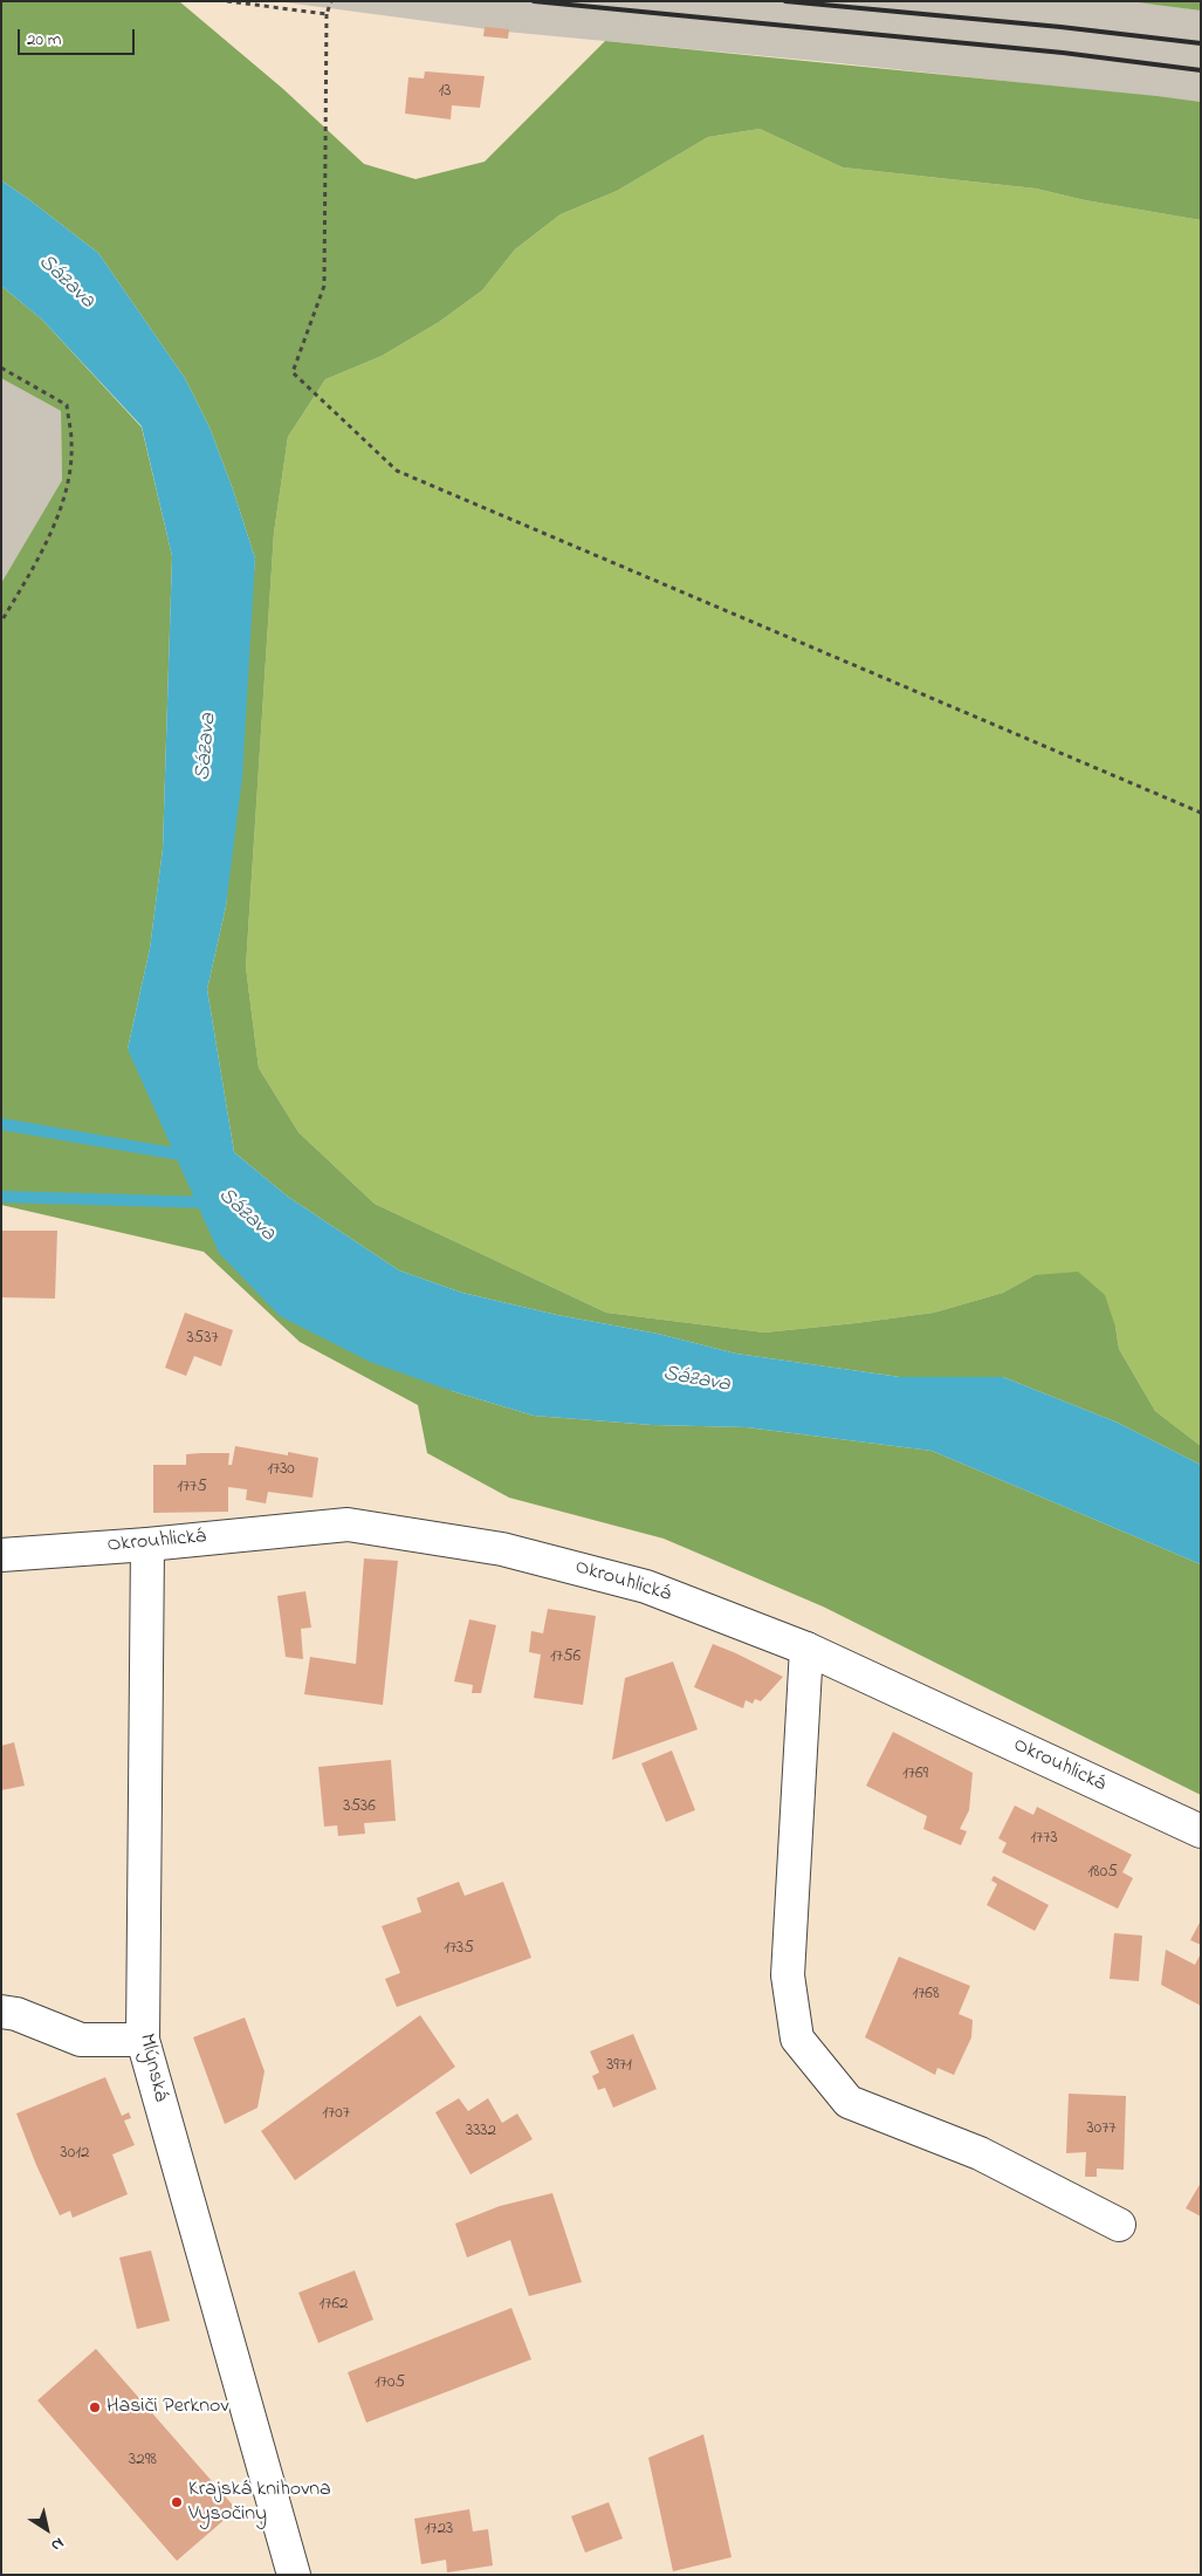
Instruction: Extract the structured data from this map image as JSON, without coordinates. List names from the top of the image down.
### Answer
{
  "streets": {
    "street": ["Okrouhlická", "Mlýnská"]
  },
  "crossings": [
    ["Okrouhlická", "Mlýnská"]
  ],
  "water": ["Sázava"],
  "places": ["Hasiči Perknov", "Krajská knihovna Vysočiny"],
  "house_numbers": [
    "13",
    "3537",
    "1730",
    "1775",
    "1756",
    "1769",
    "3536",
    "1773",
    "1805",
    "1735",
    "1768",
    "3971",
    "1707",
    "3077",
    "3332",
    "3012",
    "1762",
    "1705",
    "3298",
    "1723"
  ],
  "scale_bar": "20 m",
  "north": "bottom right"
}
